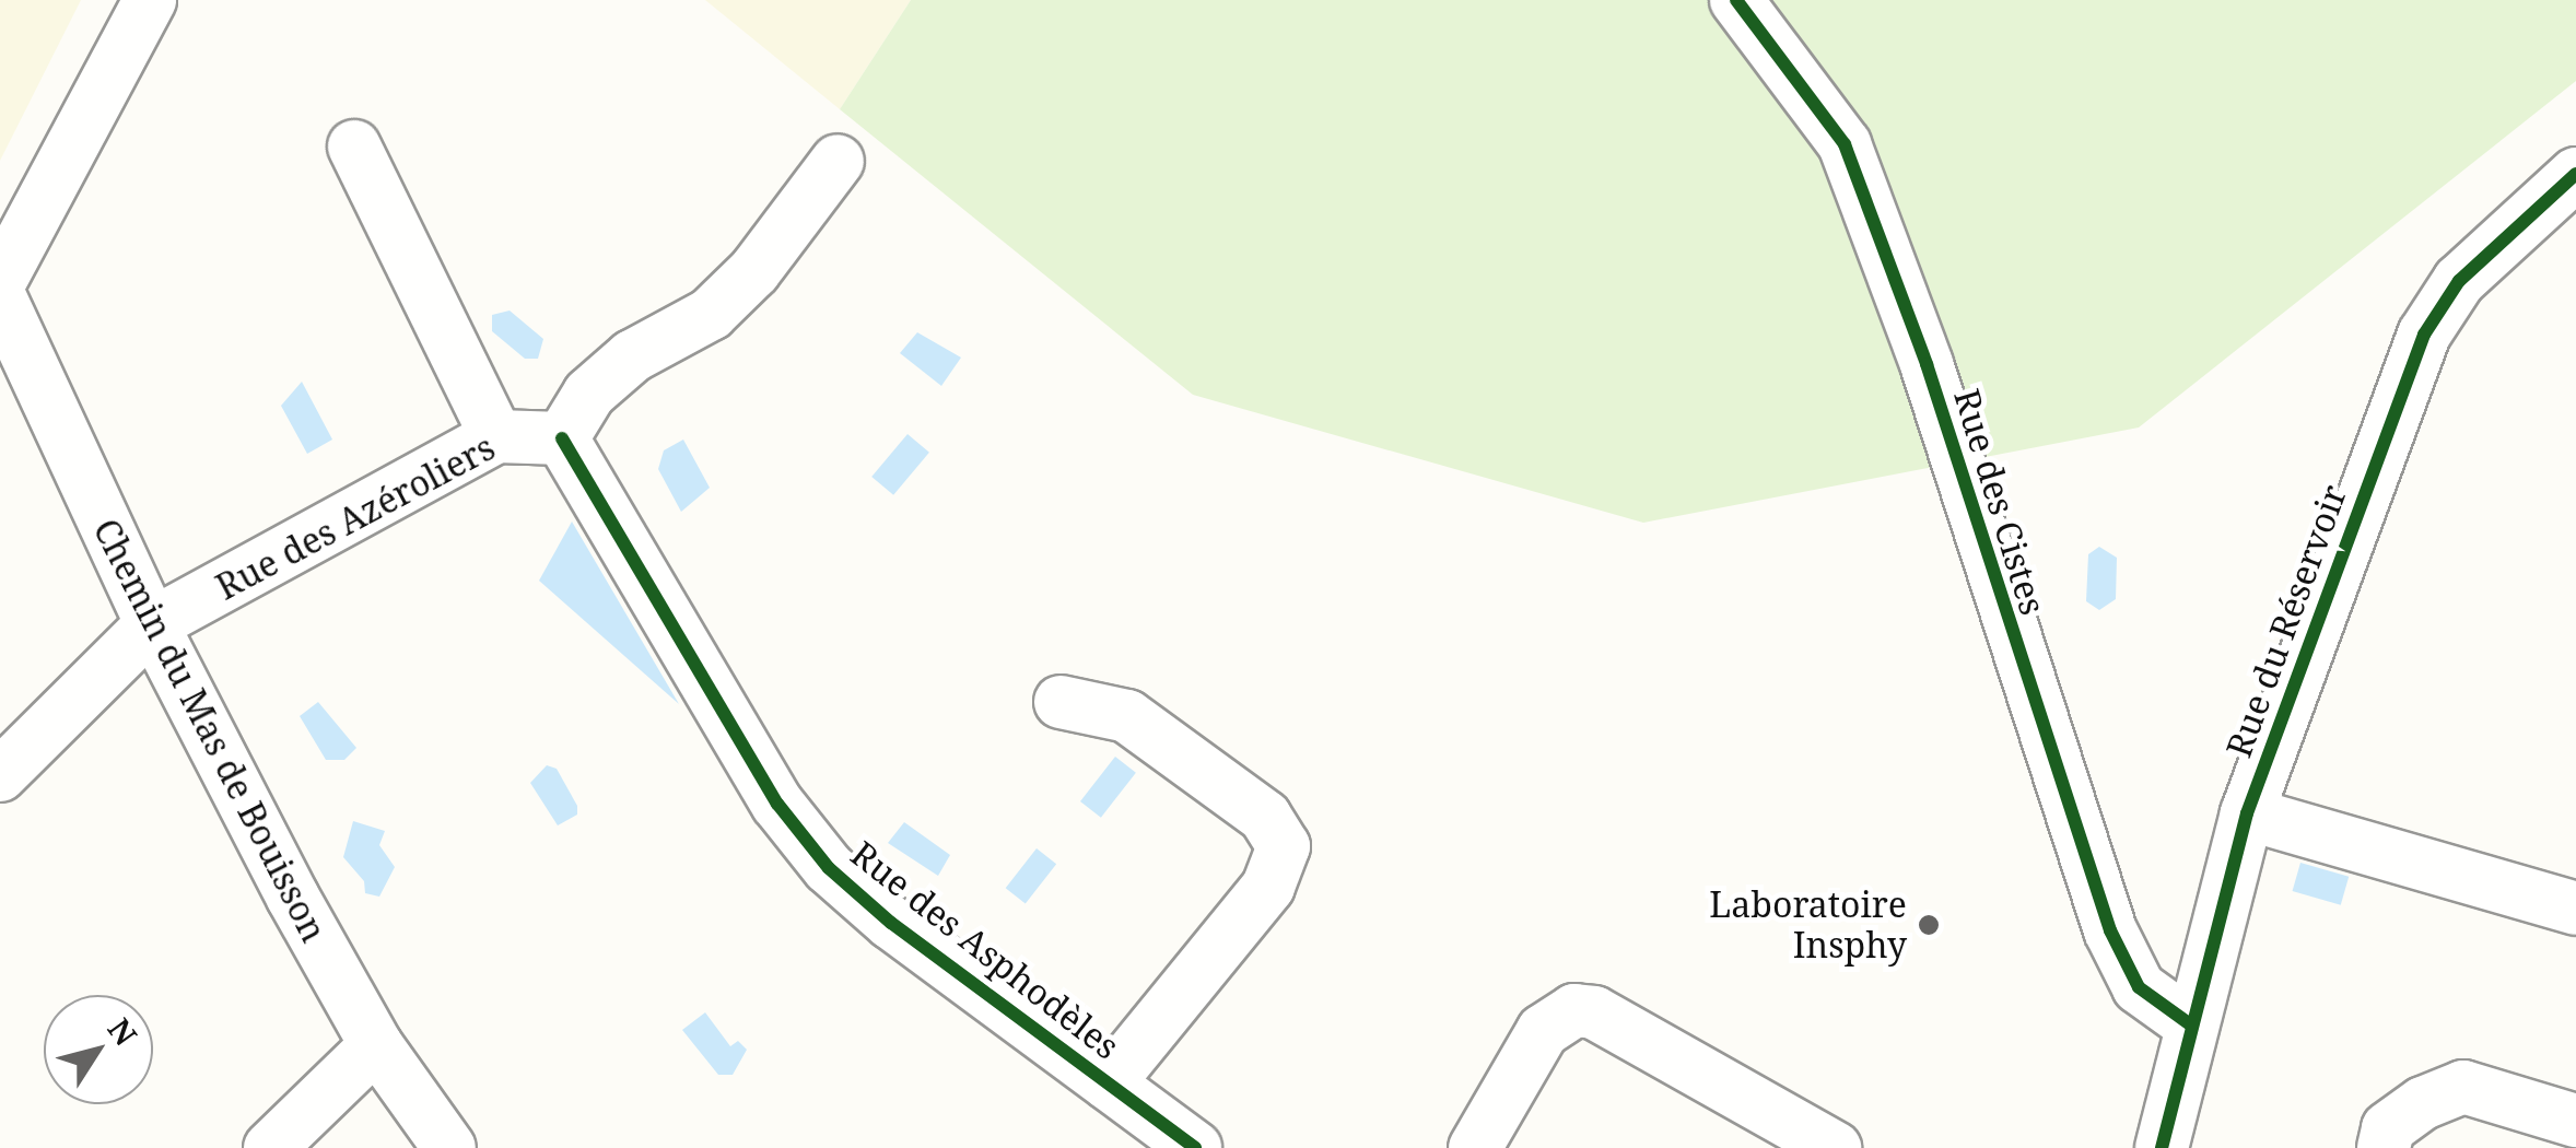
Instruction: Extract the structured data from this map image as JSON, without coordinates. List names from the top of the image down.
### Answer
{
  "streets": {
    "street": [
      "Rue des Cistes",
      "Rue des Azéroliers",
      "Rue du Réservoir",
      "Chemin du Mas de Bouisson",
      "Rue des Asphodèles"
    ]
  },
  "crossings": [
    ["Rue des Cistes", "Rue du Réservoir"],
    ["Rue des Azéroliers", "Chemin du Mas de Bouisson"],
    ["Rue des Azéroliers", "Rue des Asphodèles"]
  ],
  "places": ["Laboratoire Insphy"],
  "north": "top right"
}
